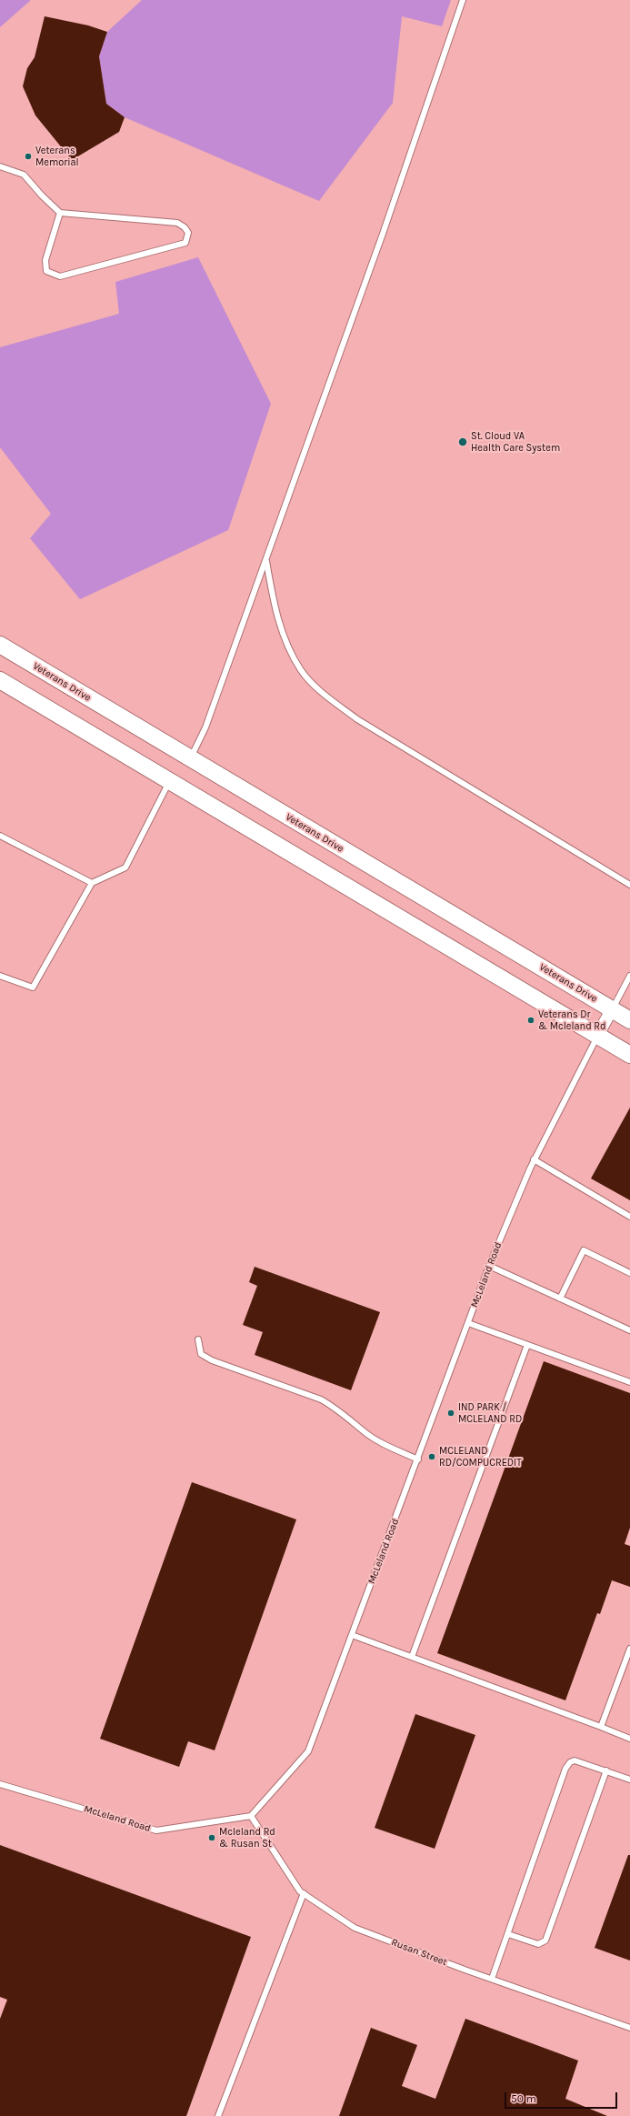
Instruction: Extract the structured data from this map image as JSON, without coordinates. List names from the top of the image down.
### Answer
{
  "streets": {
    "main road": ["Veterans Drive"],
    "lane": ["McLeland Road", "Rusan Street"]
  },
  "crossings": [
    ["McLeland Road", "Rusan Street"]
  ],
  "places": [
    "Veterans Memorial",
    "St. Cloud VA Health Care System",
    "Veterans Dr & Mcleland Rd",
    "IND PARK / MCLELAND RD",
    "MCLELAND RD/COMPUCREDIT",
    "Mcleland Rd & Rusan St"
  ],
  "scale_bar": "50 m"
}
